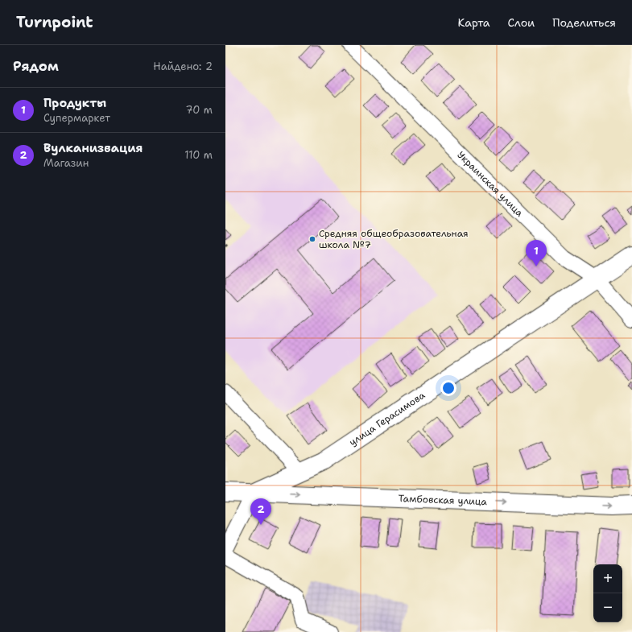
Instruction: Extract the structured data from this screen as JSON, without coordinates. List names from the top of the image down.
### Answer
{
  "streets": {
    "main road": ["улица Герасимова", "Тамбовская улица"],
    "street": ["Украинская улица"]
  },
  "crossings": [
    ["Украинская улица", "улица Герасимова"],
    ["улица Герасимова", "Тамбовская улица"]
  ],
  "one_way": ["Тамбовская улица"],
  "places": ["Средняя общеобразовательная школа №7"],
  "page": {
    "header": "Turnpoint",
    "nav": ["Карта", "Слои", "Поделиться"],
    "heading": ["Рядом", "Найдено: 2"],
    "list": [
      {
        "mark": "1",
        "name": "Продукты",
        "note": "Супермаркет",
        "value": "70 m"
      },
      {
        "mark": "2",
        "name": "Вулканизвация",
        "note": "Магазин",
        "value": "110 m"
      }
    ],
    "pins": ["1", "2"],
    "map_buttons": ["+", "−"]
  }
}
